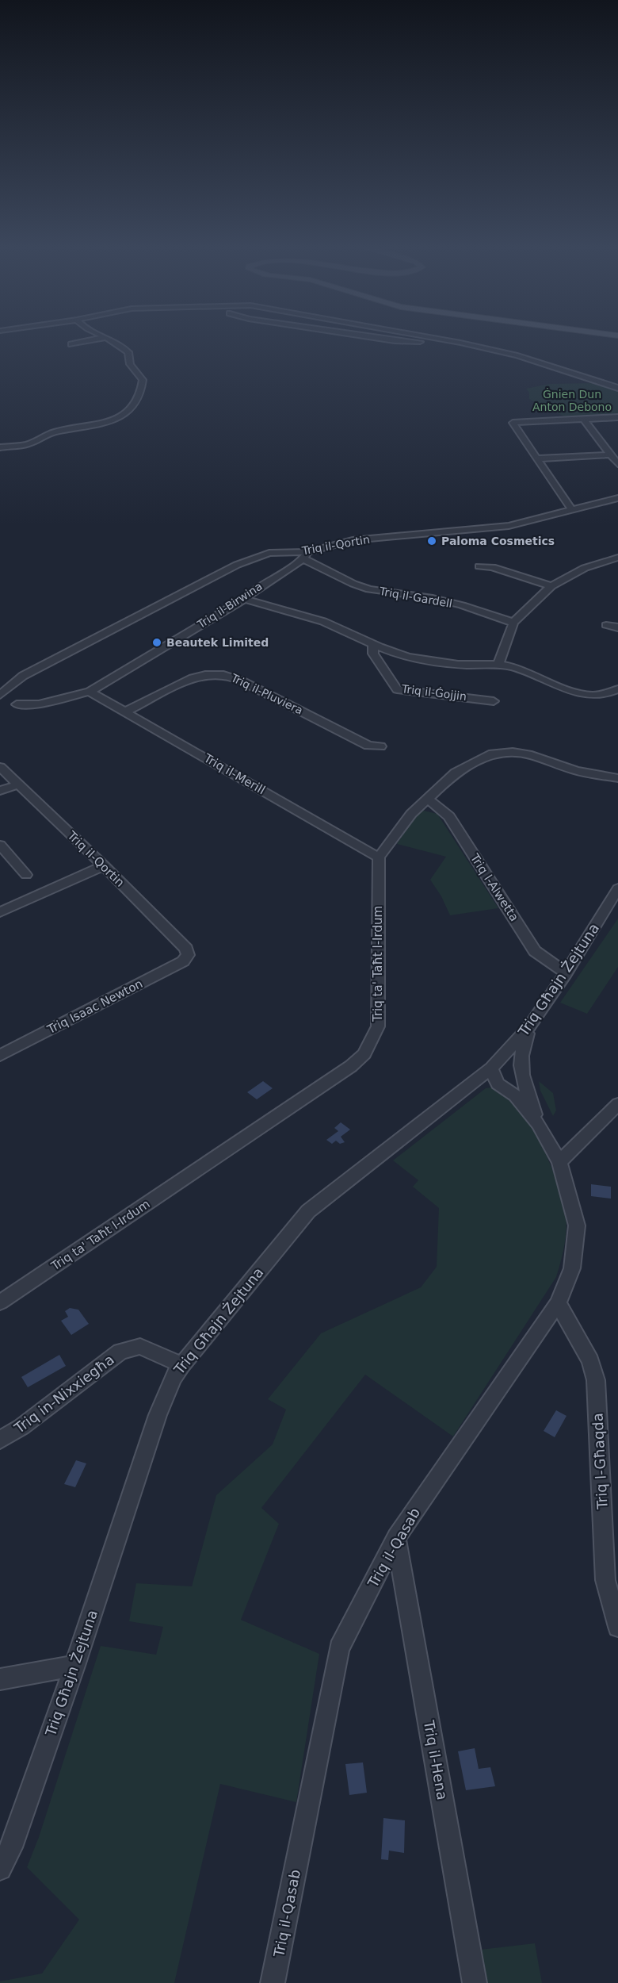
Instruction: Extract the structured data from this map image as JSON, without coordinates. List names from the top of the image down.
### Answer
{
  "streets": {
    "street": [
      "Triq il-Qortin",
      "Triq il-Gardell",
      "Triq il-Birwina",
      "Triq il-Ġojjin",
      "Triq il-Pluviera",
      "Triq il-Merill",
      "Triq l-Alwetta",
      "Triq ta' Taħt l-Irdum",
      "Triq Għajn Żejtuna",
      "Triq Isaac Newton",
      "Triq in-Nixxiegħa",
      "Triq l-Għaqda",
      "Triq il-Qasab",
      "Triq il-Hena"
    ]
  },
  "crossings": [
    ["Triq il-Qortin", "Triq il-Gardell"],
    ["Triq il-Qortin", "Triq il-Birwina"],
    ["Triq il-Qortin", "Triq Isaac Newton"],
    ["Triq il-Gardell", "Triq il-Birwina"],
    ["Triq il-Birwina", "Triq il-Merill"],
    ["Triq il-Pluviera", "Triq il-Merill"],
    ["Triq il-Merill", "Triq ta' Taħt l-Irdum"],
    ["Triq l-Alwetta", "Triq Għajn Żejtuna"],
    ["Triq Għajn Żejtuna", "Triq in-Nixxiegħa"],
    ["Triq Għajn Żejtuna", "Triq il-Qasab"],
    ["Triq l-Għaqda", "Triq il-Qasab"],
    ["Triq il-Qasab", "Triq il-Hena"]
  ],
  "parks": ["Ġnien Dun Anton Debono"],
  "places": ["Paloma Cosmetics", "Beautek Limited"]
}
